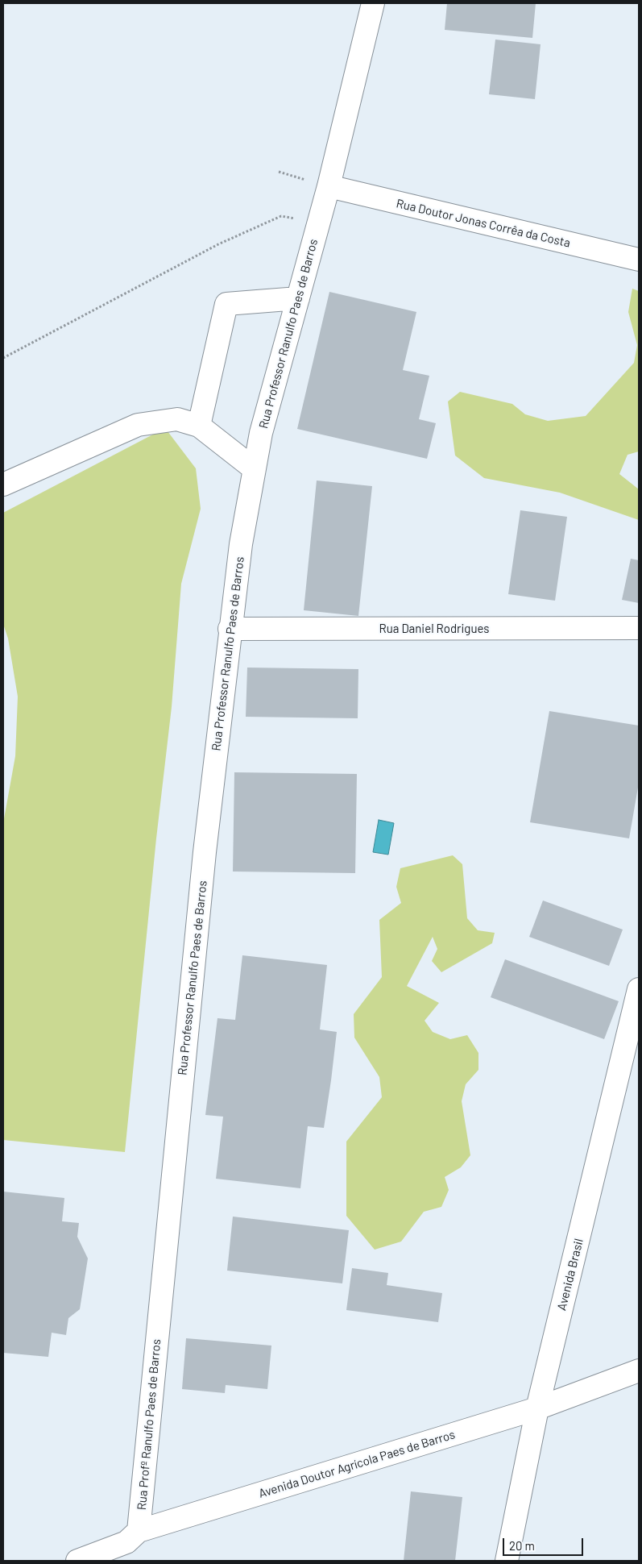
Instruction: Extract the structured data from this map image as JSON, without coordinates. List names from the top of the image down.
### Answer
{
  "streets": {
    "street": [
      "Rua Doutor Jonas Corrêa da Costa",
      "Rua Professor Ranulfo Paes de Barros",
      "Rua Daniel Rodrigues",
      "Avenida Brasil",
      "Rua Profº Ranulfo Paes de Barros",
      "Avenida Doutor Agrícola Paes de Barros"
    ]
  },
  "crossings": [
    ["Rua Doutor Jonas Corrêa da Costa", "Rua Professor Ranulfo Paes de Barros"],
    ["Rua Professor Ranulfo Paes de Barros", "Rua Daniel Rodrigues"],
    ["Rua Professor Ranulfo Paes de Barros", "Rua Profº Ranulfo Paes de Barros"],
    ["Avenida Brasil", "Avenida Doutor Agrícola Paes de Barros"],
    ["Rua Profº Ranulfo Paes de Barros", "Avenida Doutor Agrícola Paes de Barros"]
  ],
  "scale_bar": "20 m"
}
